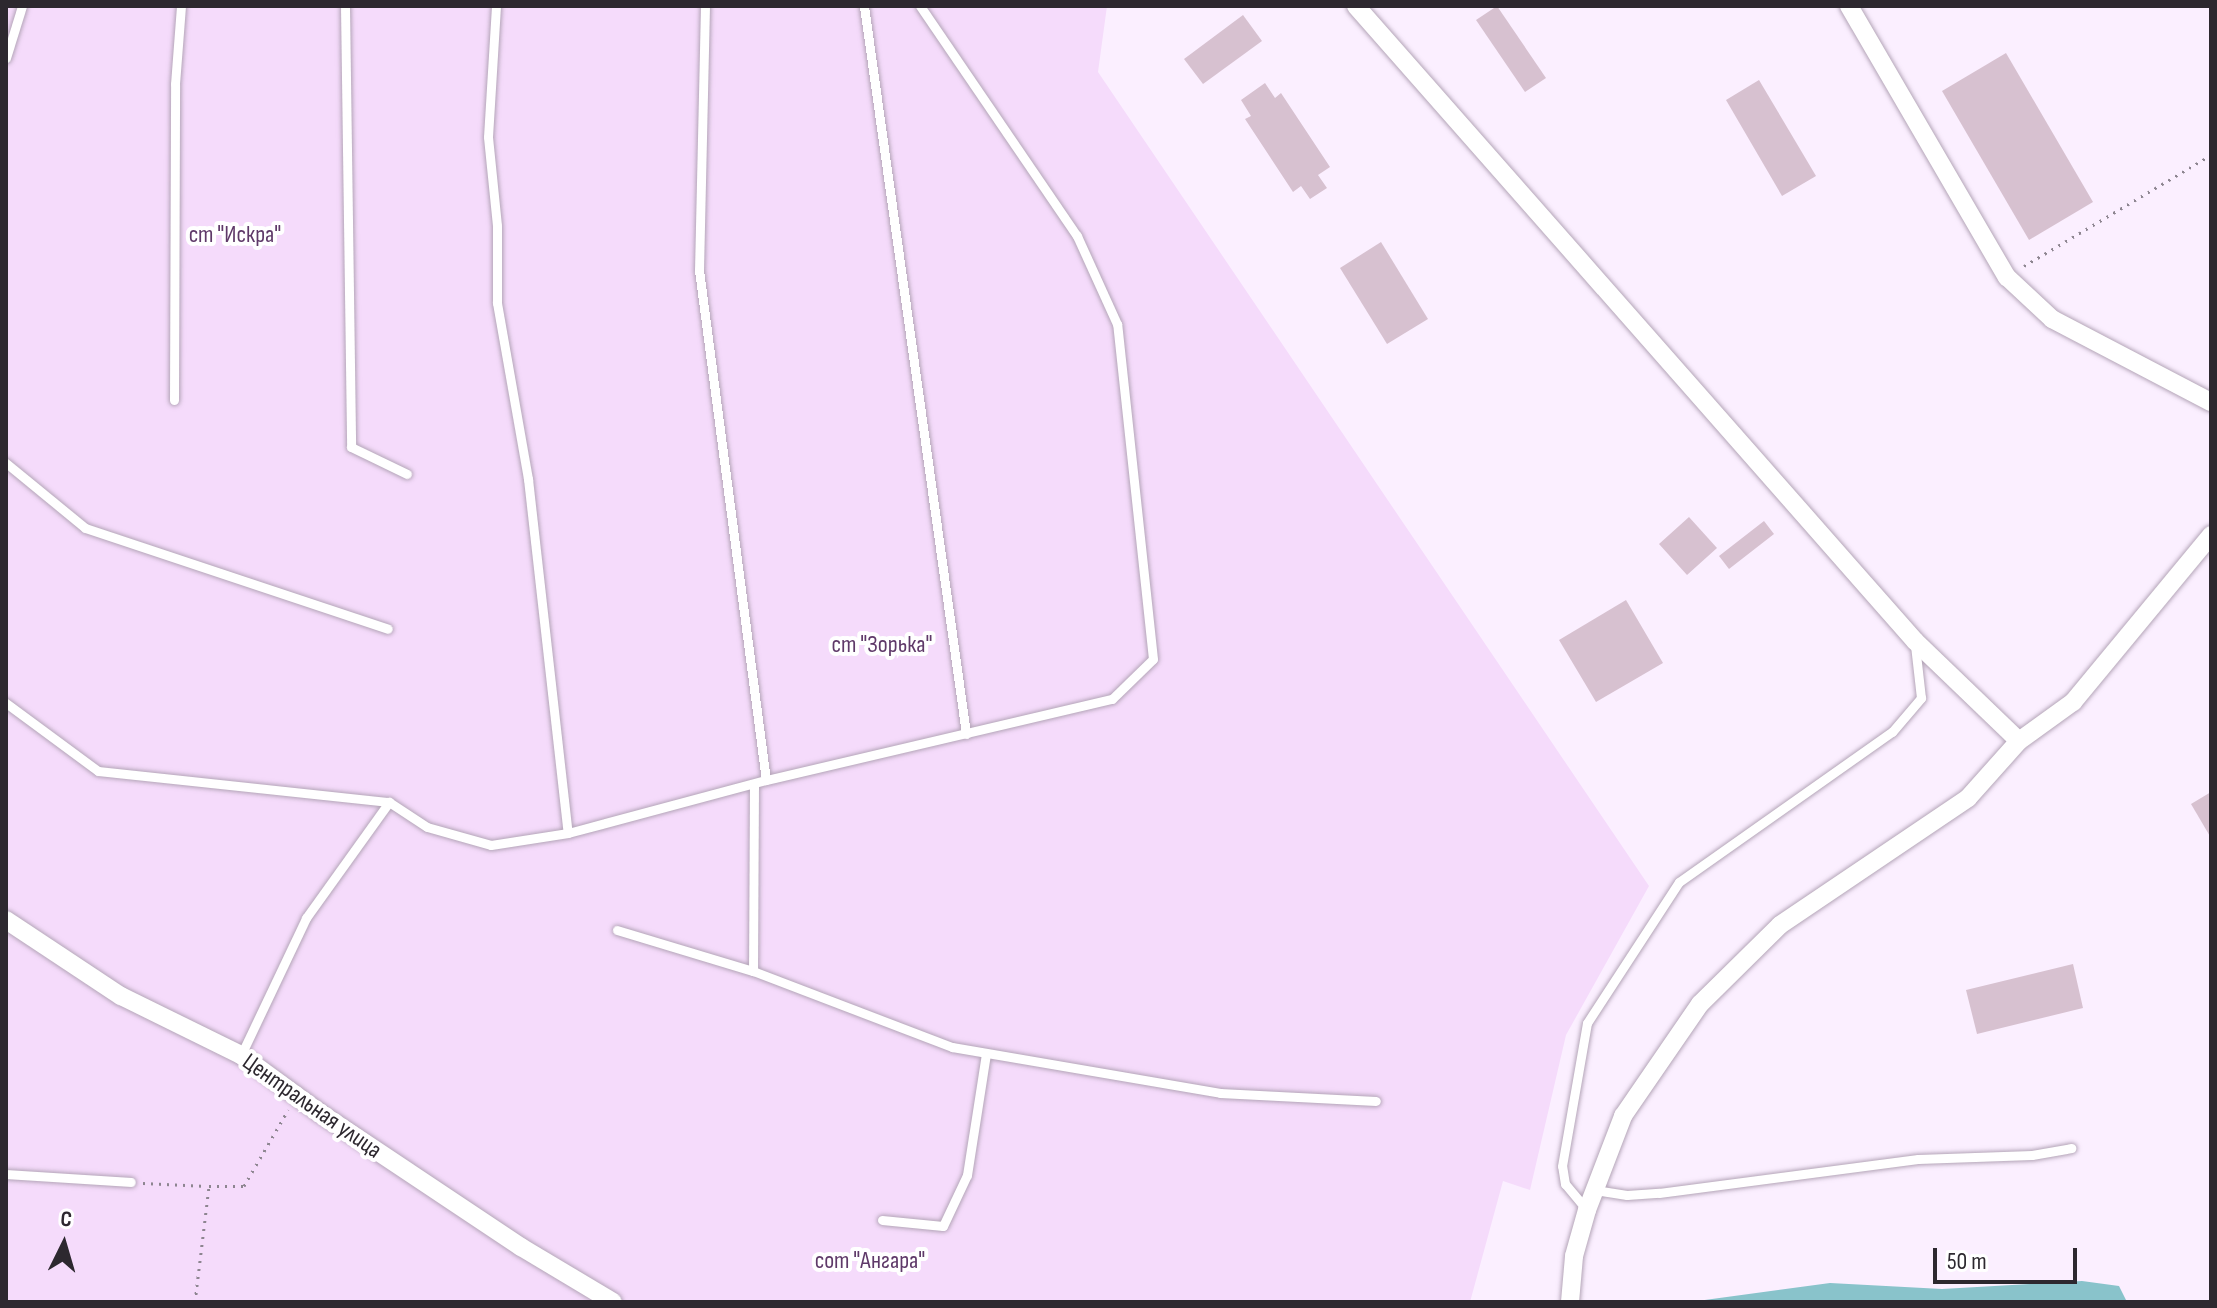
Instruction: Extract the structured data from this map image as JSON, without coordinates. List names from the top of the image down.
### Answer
{
  "streets": {
    "street": ["Центральная улица"]
  },
  "parks": ["ст \"Искра\"", "ст \"Зорька\"", "сот \"Ангара\""],
  "scale_bar": "50 m",
  "north": "top"
}
